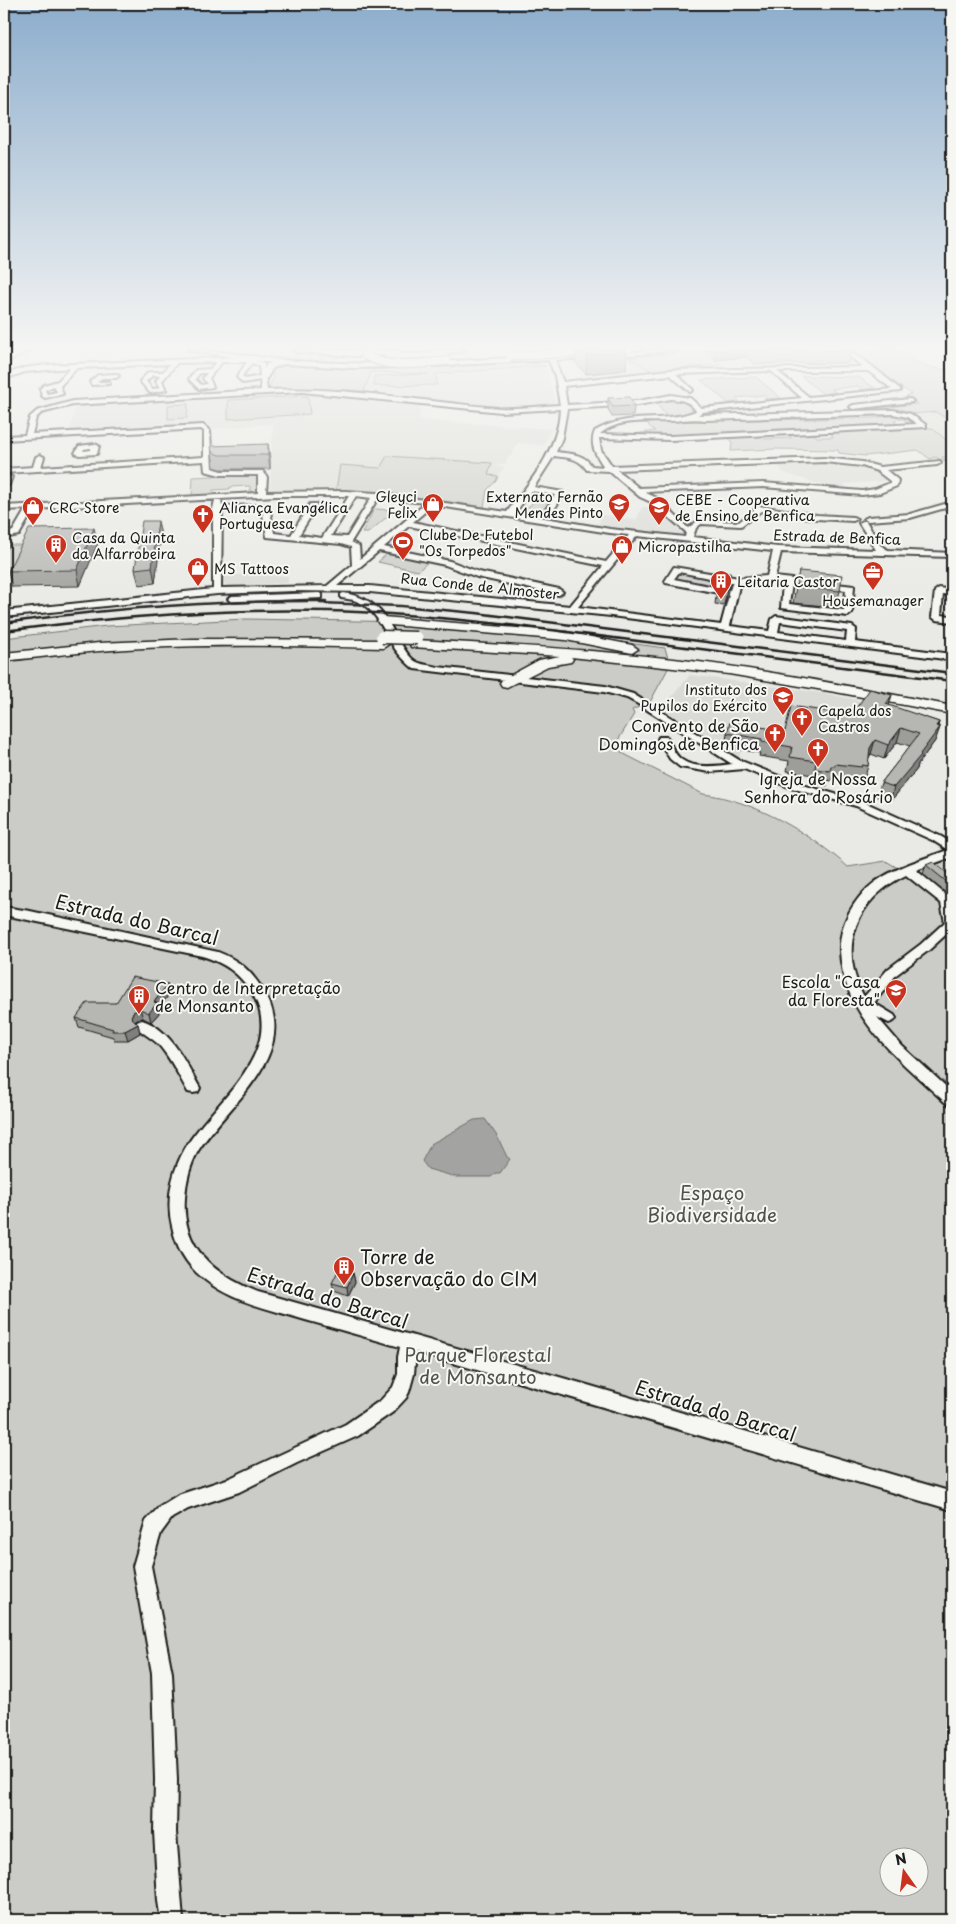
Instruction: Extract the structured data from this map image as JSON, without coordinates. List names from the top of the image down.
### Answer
{
  "streets": {
    "street": ["Estrada de Benfica", "Rua Conde de Almoster", "Estrada do Barcal"]
  },
  "parks": ["Espaço Biodiversidade", "Parque Florestal de Monsanto"],
  "places": {
    "shop": [
      "Gleyci Felix",
      "CRC Store",
      "Micropastilha",
      "MS Tattoos"
    ],
    "school or university": [
      "Externato Fernão Mendes Pinto",
      "CEBE - Cooperativa de Ensino de Benfica",
      "Instituto dos Pupilos do Exército",
      "Escola \"Casa da Floresta\""
    ],
    "church": [
      "Aliança Evangélica Portuguesa",
      "Capela dos Castros",
      "Convento de São Domingos de Benfica",
      "Igreja de Nossa Senhora do Rosário"
    ],
    "sports": ["Clube De Futebol \"Os Torpedos\""],
    "building": [
      "Casa da Quinta da Alfarrobeira",
      "Leitaria Castor",
      "Centro de Interpretação de Monsanto",
      "Torre de Observação do CIM"
    ],
    "office": ["Housemanager"]
  },
  "north": "top"
}
